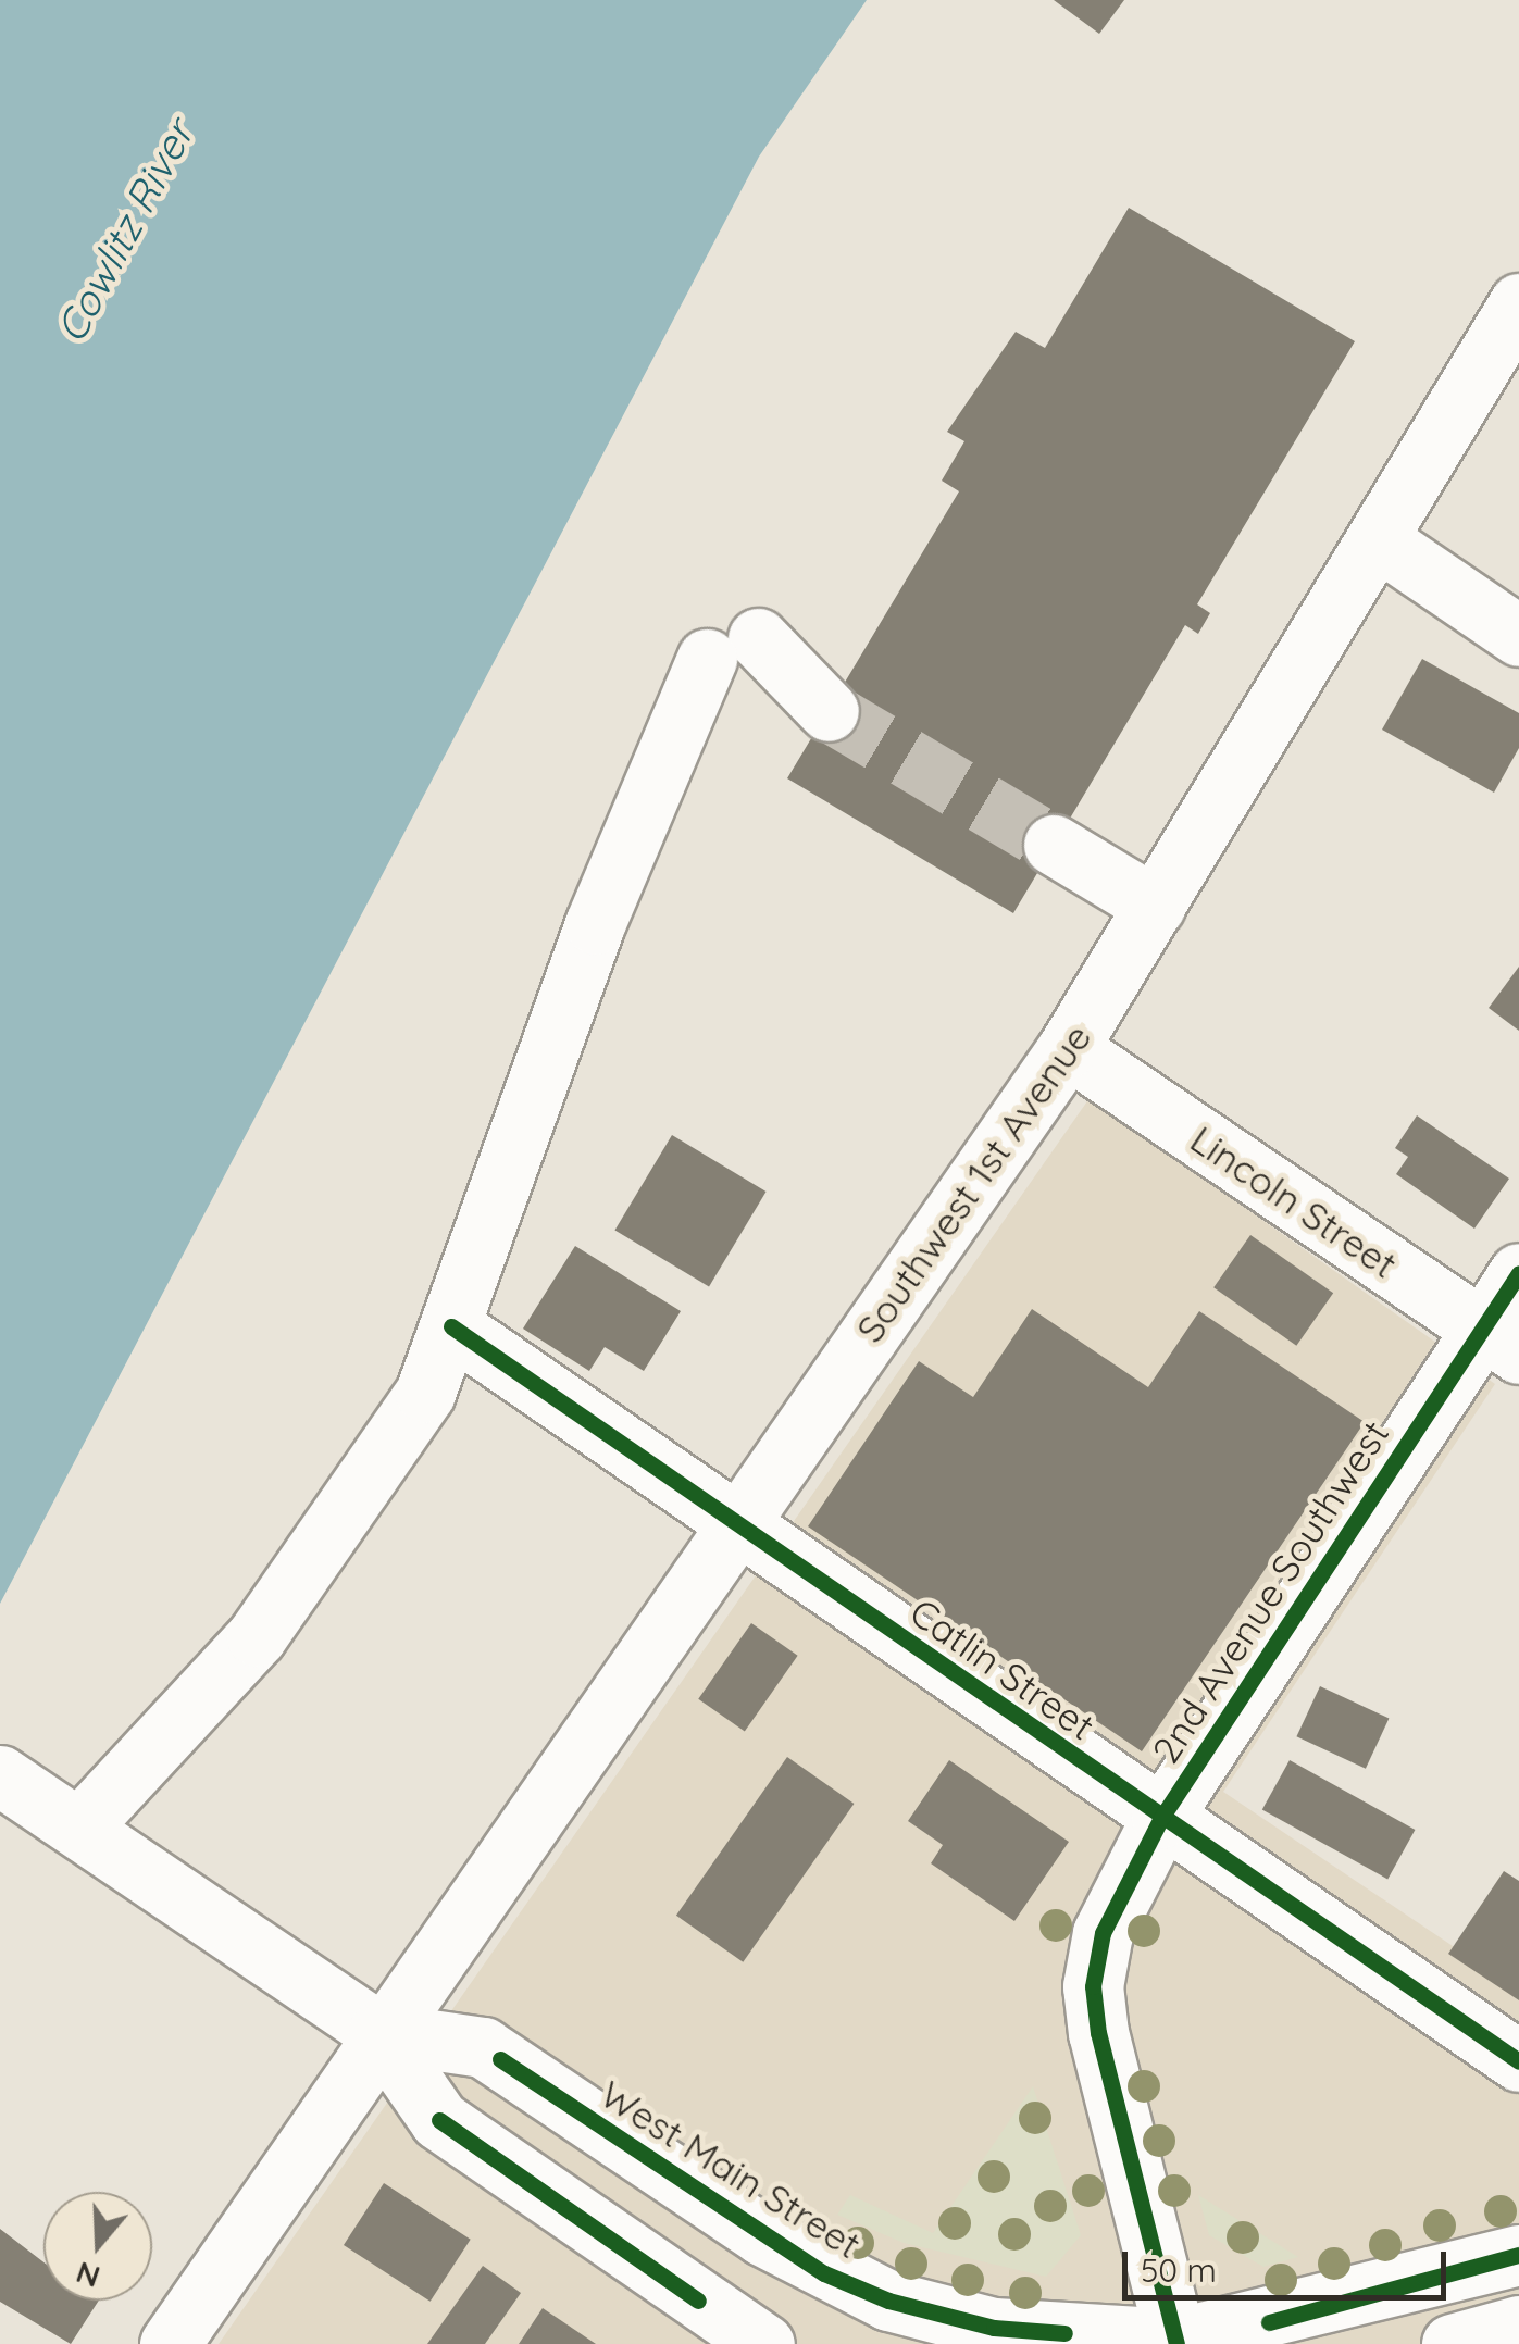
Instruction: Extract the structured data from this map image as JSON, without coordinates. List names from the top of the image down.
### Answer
{
  "streets": {
    "main road": [
      "Southwest 1st Avenue",
      "Lincoln Street",
      "2nd Avenue Southwest",
      "Catlin Street",
      "West Main Street"
    ]
  },
  "crossings": [
    ["Southwest 1st Avenue", "Lincoln Street"],
    ["Southwest 1st Avenue", "Catlin Street"],
    ["Southwest 1st Avenue", "West Main Street"],
    ["Lincoln Street", "2nd Avenue Southwest"],
    ["2nd Avenue Southwest", "Catlin Street"],
    ["2nd Avenue Southwest", "West Main Street"]
  ],
  "water": ["Cowlitz River"],
  "scale_bar": "50 m",
  "north": "bottom"
}
